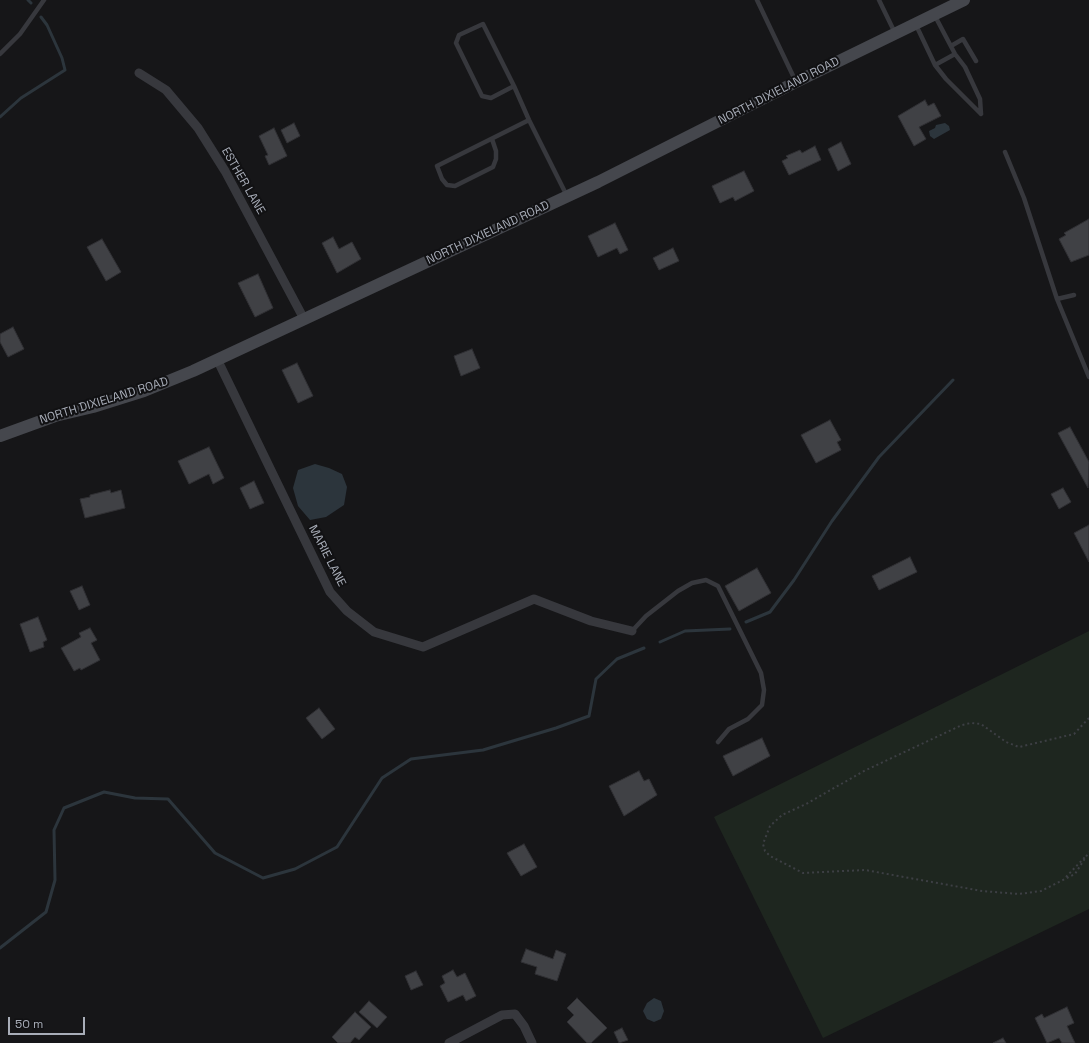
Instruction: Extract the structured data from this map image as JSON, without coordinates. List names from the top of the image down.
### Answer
{
  "streets": {
    "street": ["NORTH DIXIELAND ROAD", "ESTHER LANE", "MARIE LANE"]
  },
  "crossings": [
    ["NORTH DIXIELAND ROAD", "ESTHER LANE"],
    ["NORTH DIXIELAND ROAD", "MARIE LANE"]
  ],
  "scale_bar": "50 m"
}
